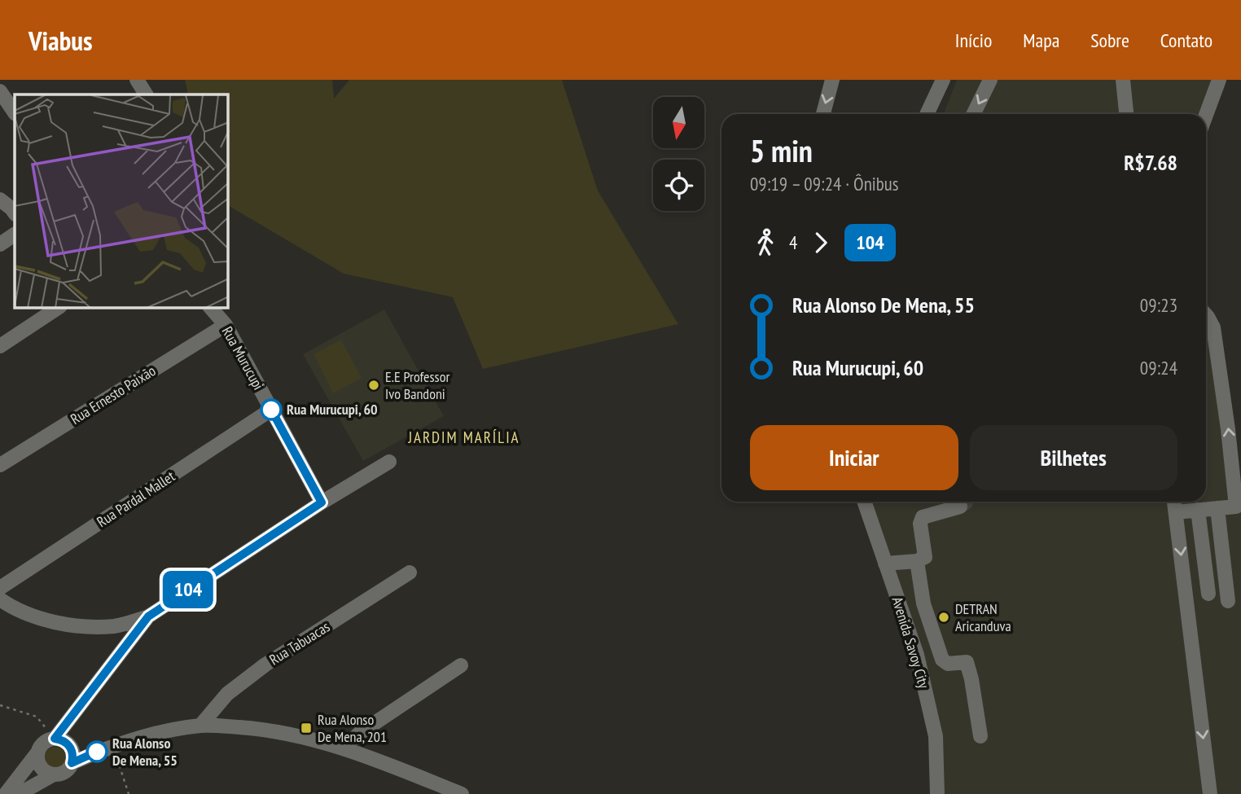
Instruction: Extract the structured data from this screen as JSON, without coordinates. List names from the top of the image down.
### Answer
{
  "streets": {
    "street": [
      "Rua Murucupi",
      "Rua Ernesto Paixão",
      "Rua Pardal Mallet",
      "Avenida Savoy City",
      "Rua Tabuacas"
    ]
  },
  "crossings": [
    ["Rua Murucupi", "Rua Ernesto Paixão"],
    ["Rua Murucupi", "Rua Pardal Mallet"]
  ],
  "districts": ["JARDIM MARÍLIA"],
  "places": {
    "other": [
      "E.E Professor Ivo Bandoni",
      "Rua Murucupi, 60",
      "DETRAN Aricanduva",
      "Rua Alonso De Mena, 55"
    ],
    "transit": ["Rua Alonso De Mena, 201"]
  },
  "lines": ["bus line 104"],
  "north": "bottom",
  "page": {
    "header": "Viabus",
    "nav": [
      "Início",
      "Mapa",
      "Sobre",
      "Contato"
    ],
    "on_map": "104",
    "heading": ["5 min", "09:19 – 09:24 · Ônibus", "R$7.68"],
    "legs": ["4", "104"],
    "list": [
      {
        "name": "Rua Alonso De Mena, 55",
        "value": "09:23"
      },
      {
        "name": "Rua Murucupi, 60",
        "value": "09:24"
      }
    ],
    "buttons": ["Iniciar", "Bilhetes"]
  }
}
